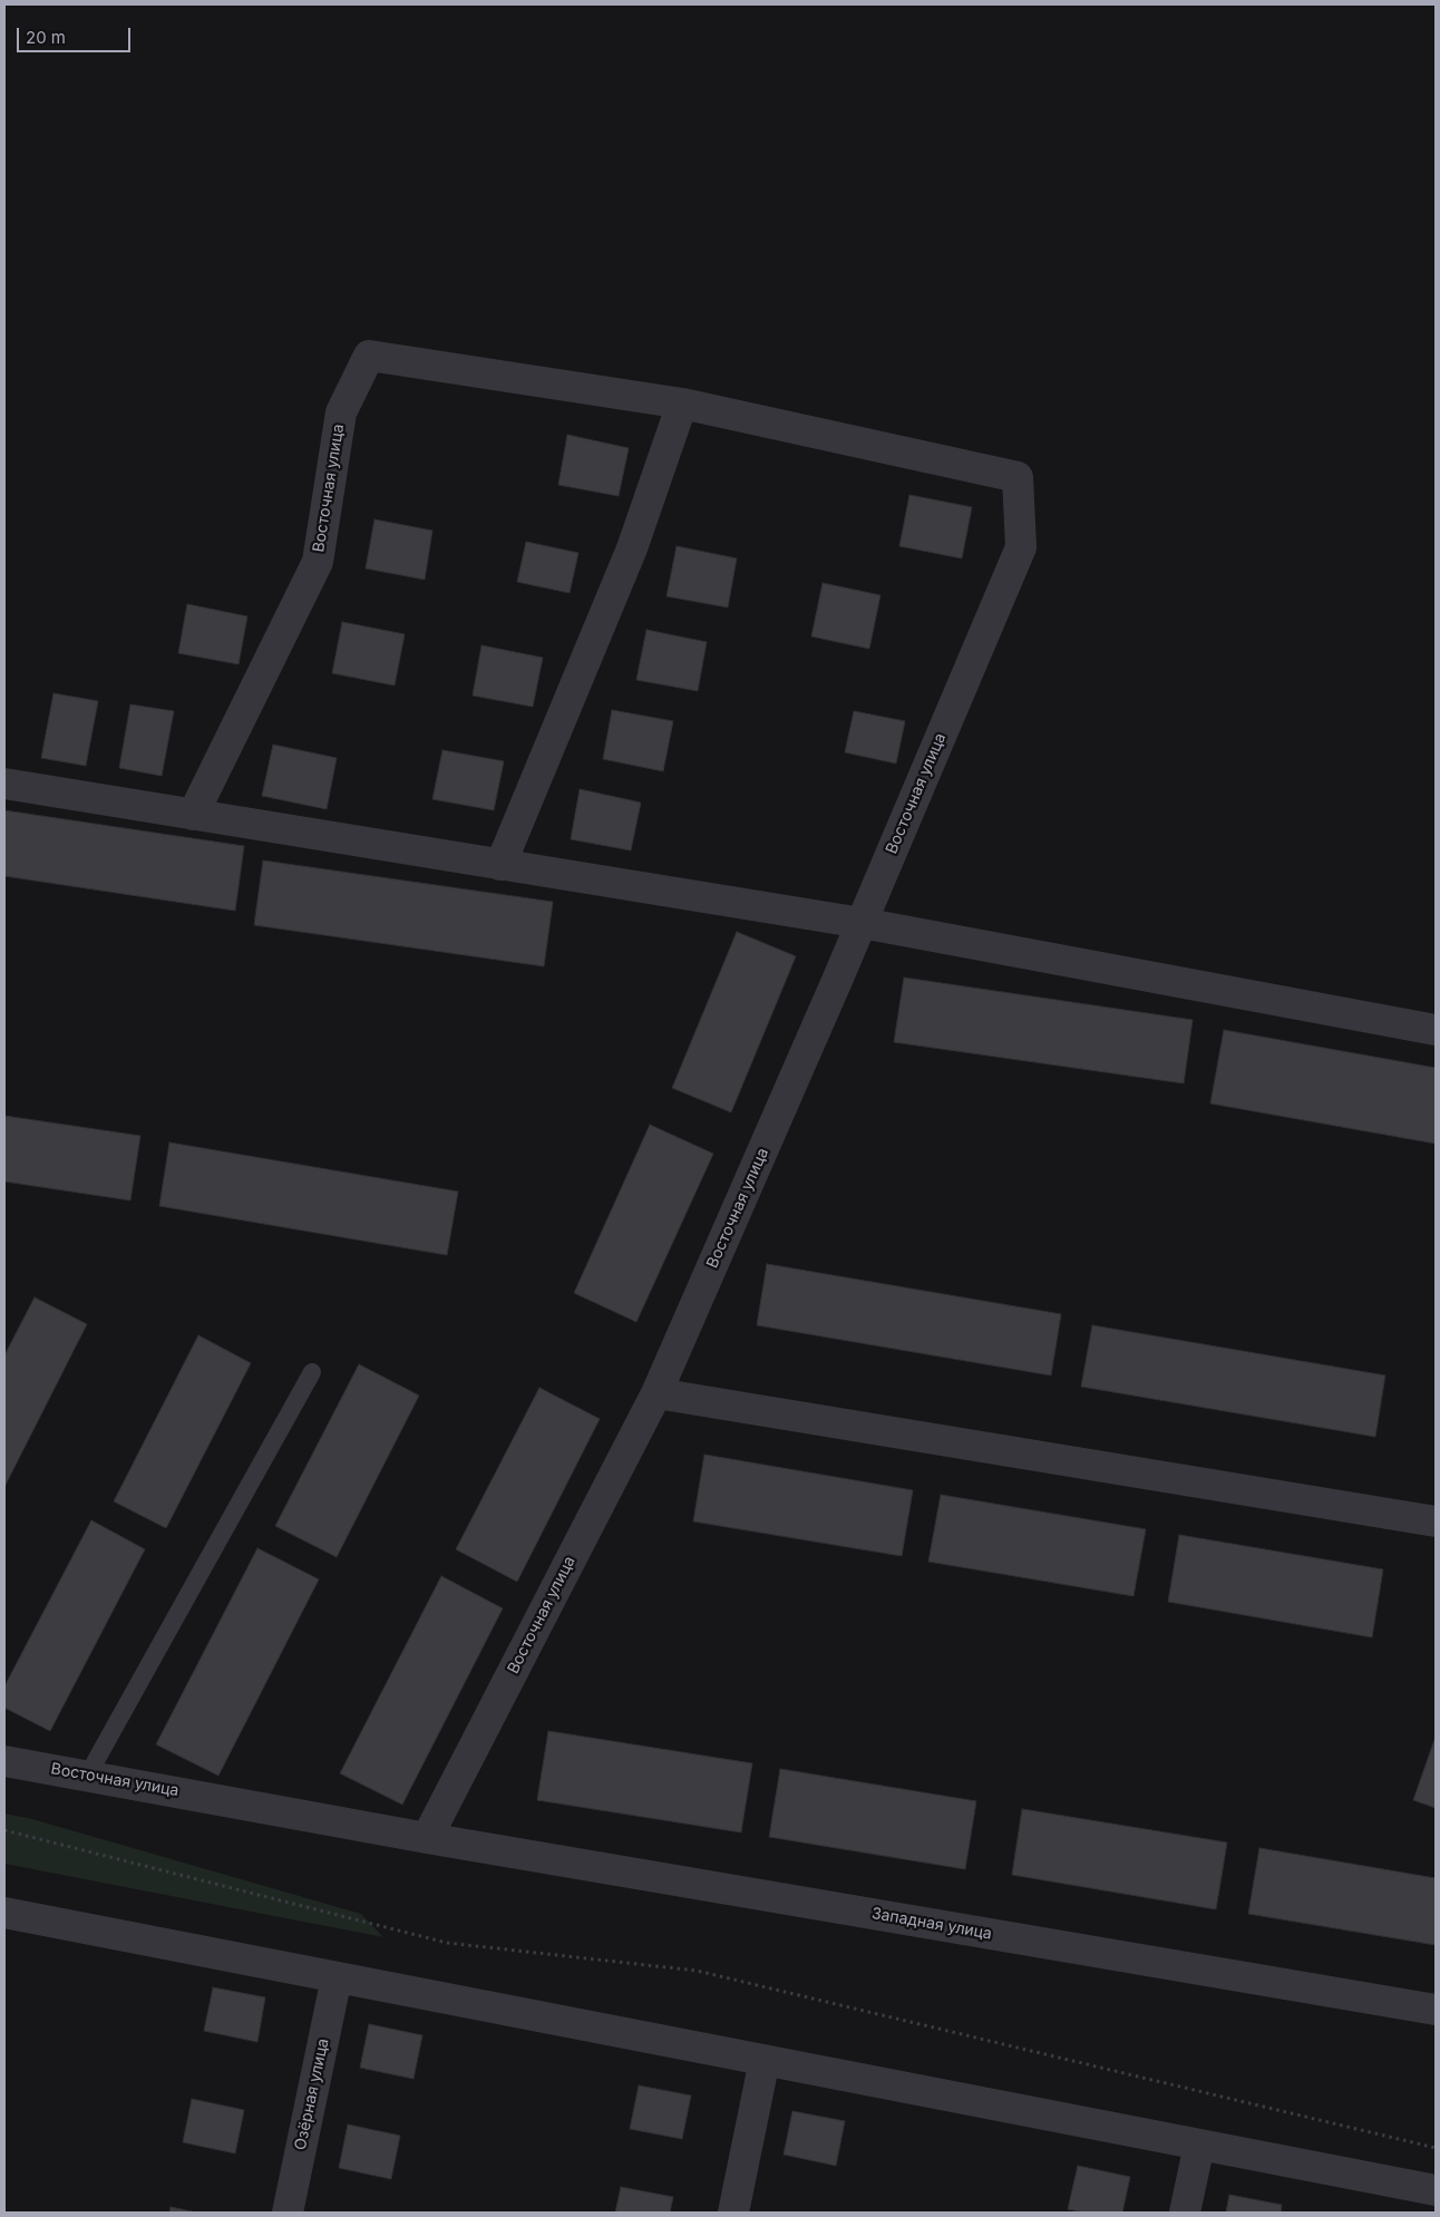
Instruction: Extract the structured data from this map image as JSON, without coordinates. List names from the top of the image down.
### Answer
{
  "streets": {
    "street": ["Восточная улица", "Западная улица", "Озёрная улица"]
  },
  "crossings": [
    ["Восточная улица", "Западная улица"]
  ],
  "scale_bar": "20 m"
}
